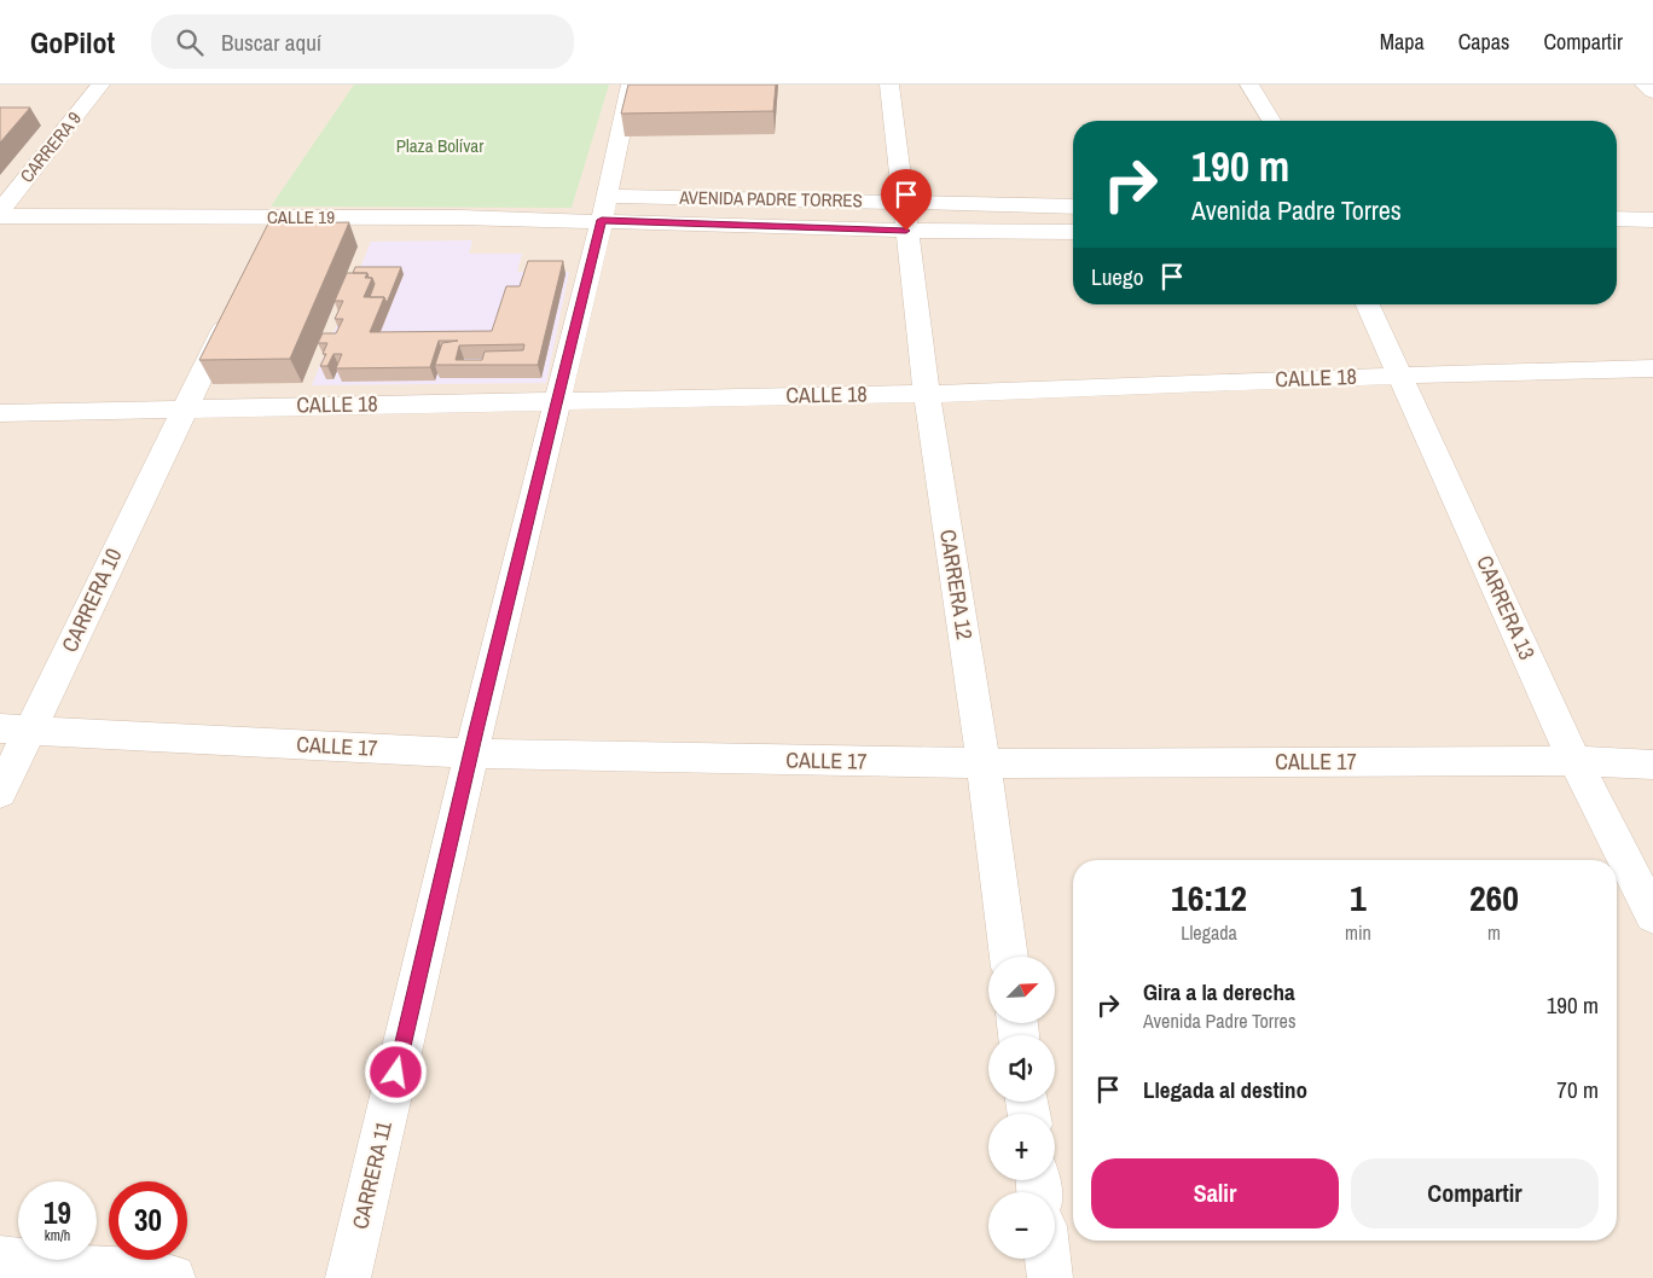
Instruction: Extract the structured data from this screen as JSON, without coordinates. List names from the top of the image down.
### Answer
{
  "streets": {
    "street": [
      "CARRERA 9",
      "AVENIDA PADRE TORRES",
      "CALLE 19",
      "CALLE 18",
      "CARRERA 12",
      "CARRERA 10",
      "CARRERA 13",
      "CALLE 17",
      "CARRERA 11"
    ]
  },
  "crossings": [
    ["AVENIDA PADRE TORRES", "CALLE 19"],
    ["AVENIDA PADRE TORRES", "CARRERA 12"],
    ["AVENIDA PADRE TORRES", "CARRERA 11"],
    ["CALLE 19", "CARRERA 11"],
    ["CALLE 18", "CARRERA 12"],
    ["CALLE 18", "CARRERA 10"],
    ["CALLE 18", "CARRERA 13"],
    ["CALLE 18", "CARRERA 11"],
    ["CARRERA 12", "CALLE 17"],
    ["CARRERA 10", "CALLE 17"],
    ["CARRERA 13", "CALLE 17"],
    ["CALLE 17", "CARRERA 11"]
  ],
  "parks": ["Plaza Bolívar"],
  "north": "top right",
  "page": {
    "header": "GoPilot",
    "search": "Buscar aquí",
    "nav": ["Mapa", "Capas", "Compartir"],
    "turn": ["190 m", "Avenida Padre Torres"],
    "then": "Luego",
    "eta": [
      "16:12",
      "Llegada",
      "1",
      "min",
      "260",
      "m"
    ],
    "map_buttons": ["+", "−"],
    "list": [
      {
        "name": "Gira a la derecha",
        "note": "Avenida Padre Torres",
        "value": "190 m"
      },
      {
        "name": "Llegada al destino",
        "value": "70 m"
      }
    ],
    "buttons": ["Salir", "Compartir"],
    "speed": "19 km/h",
    "limit": "30"
  }
}
